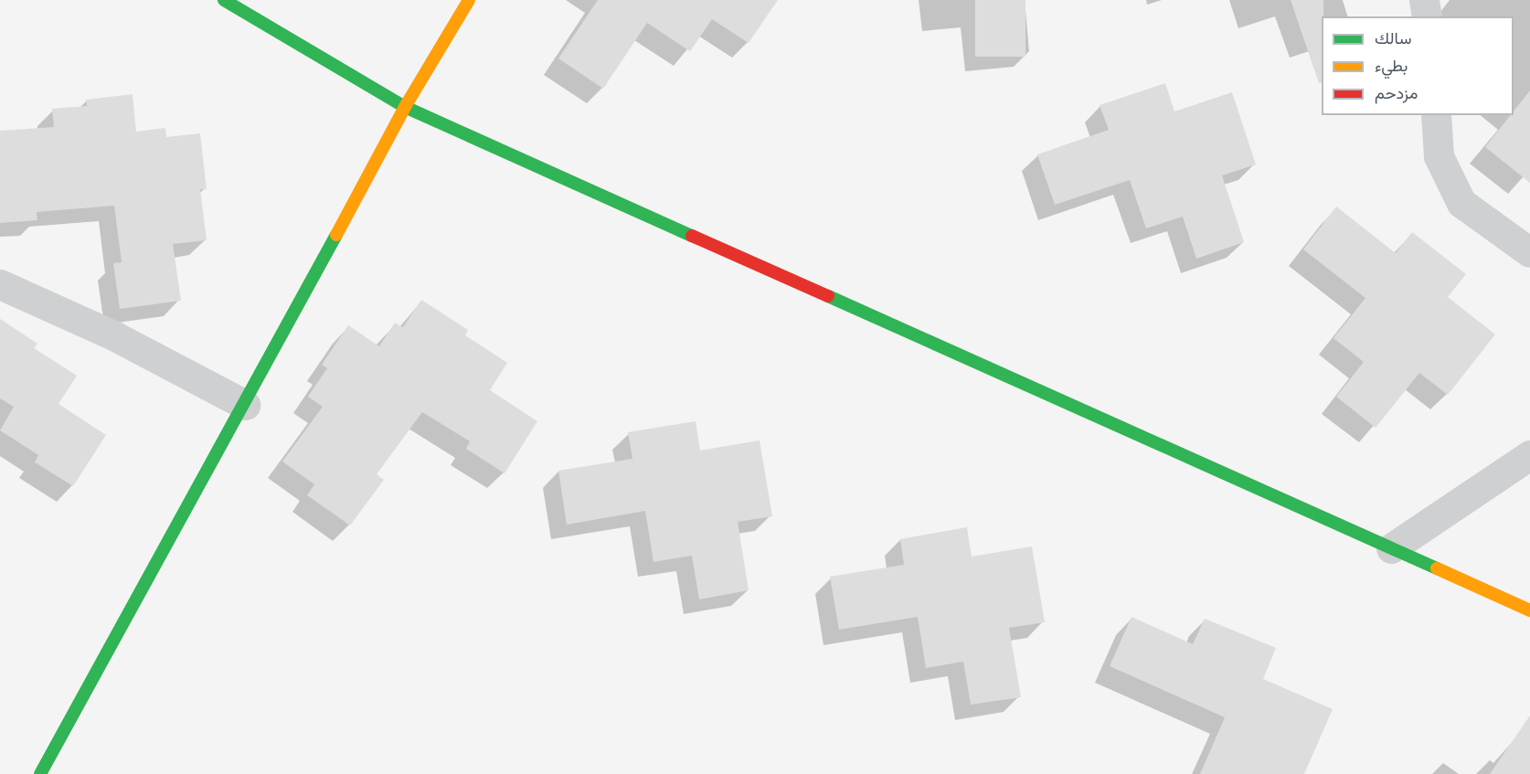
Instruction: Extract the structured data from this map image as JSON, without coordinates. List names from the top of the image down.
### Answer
{
  "legend": ["سالك", "بطيء", "مزدحم"]
}
